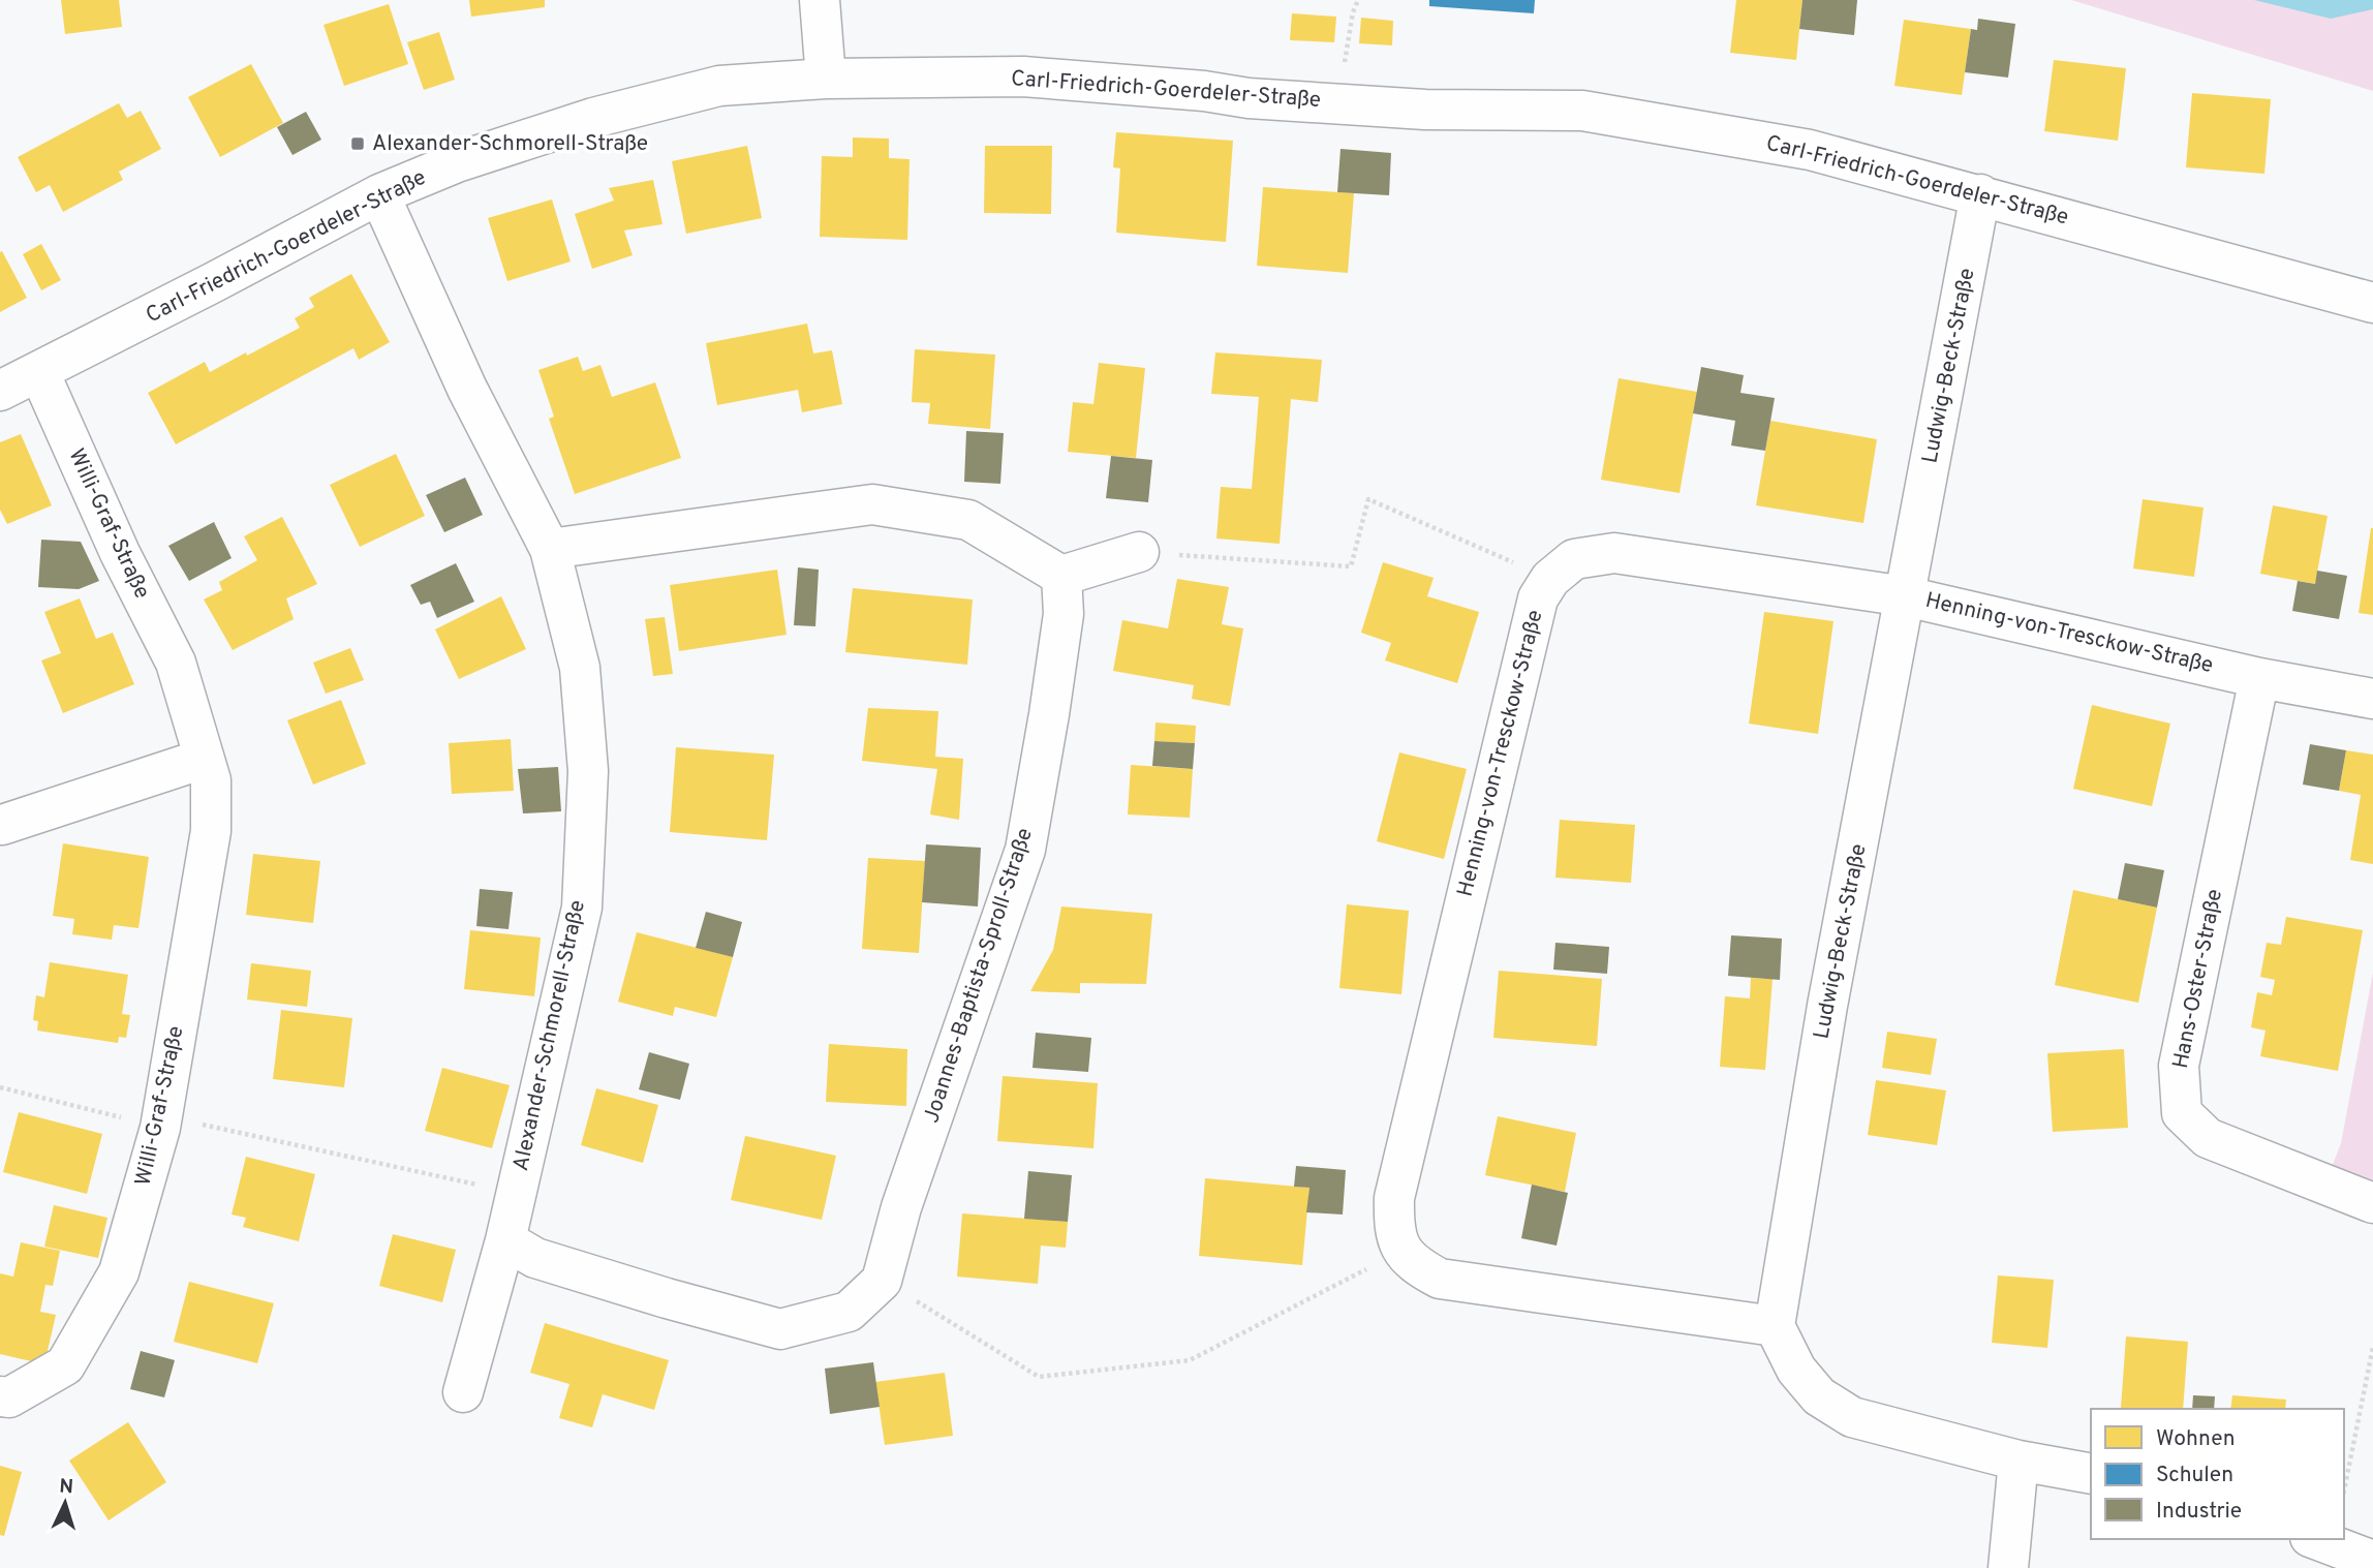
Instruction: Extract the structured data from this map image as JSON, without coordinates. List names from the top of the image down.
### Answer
{
  "streets": {
    "street": [
      "Carl-Friedrich-Goerdeler-Straße",
      "Ludwig-Beck-Straße",
      "Willi-Graf-Straße",
      "Henning-von-Tresckow-Straße",
      "Joannes-Baptista-Sproll-Straße",
      "Hans-Oster-Straße",
      "Alexander-Schmorell-Straße"
    ]
  },
  "crossings": [
    ["Carl-Friedrich-Goerdeler-Straße", "Ludwig-Beck-Straße"],
    ["Carl-Friedrich-Goerdeler-Straße", "Willi-Graf-Straße"],
    ["Carl-Friedrich-Goerdeler-Straße", "Alexander-Schmorell-Straße"],
    ["Ludwig-Beck-Straße", "Henning-von-Tresckow-Straße"],
    ["Henning-von-Tresckow-Straße", "Hans-Oster-Straße"]
  ],
  "places": {
    "transit": ["Alexander-Schmorell-Straße"]
  },
  "legend": ["Wohnen", "Schulen", "Industrie"],
  "north": "top"
}
